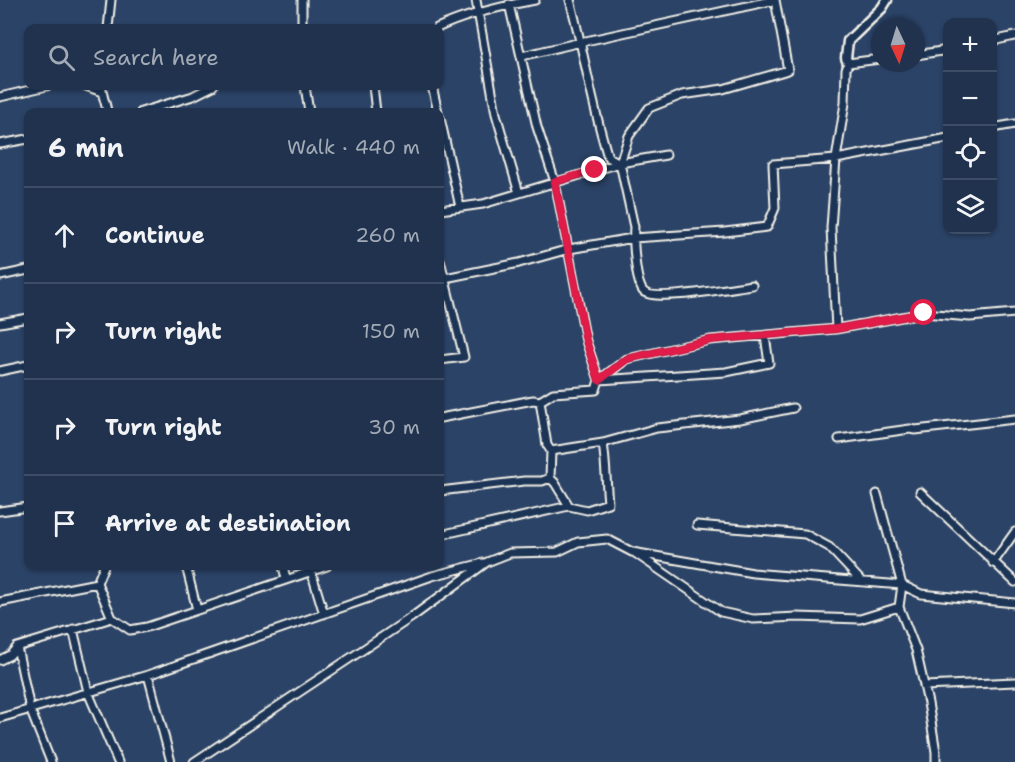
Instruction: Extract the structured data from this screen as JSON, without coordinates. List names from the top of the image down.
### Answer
{
  "north": "bottom",
  "page": {
    "map_buttons": ["+", "−"],
    "search": "Search here",
    "heading": ["6 min", "Walk · 440 m"],
    "list": [
      ["Continue", "260 m"],
      ["Turn right", "150 m"],
      ["Turn right", "30 m"],
      "Arrive at destination"
    ]
  }
}
